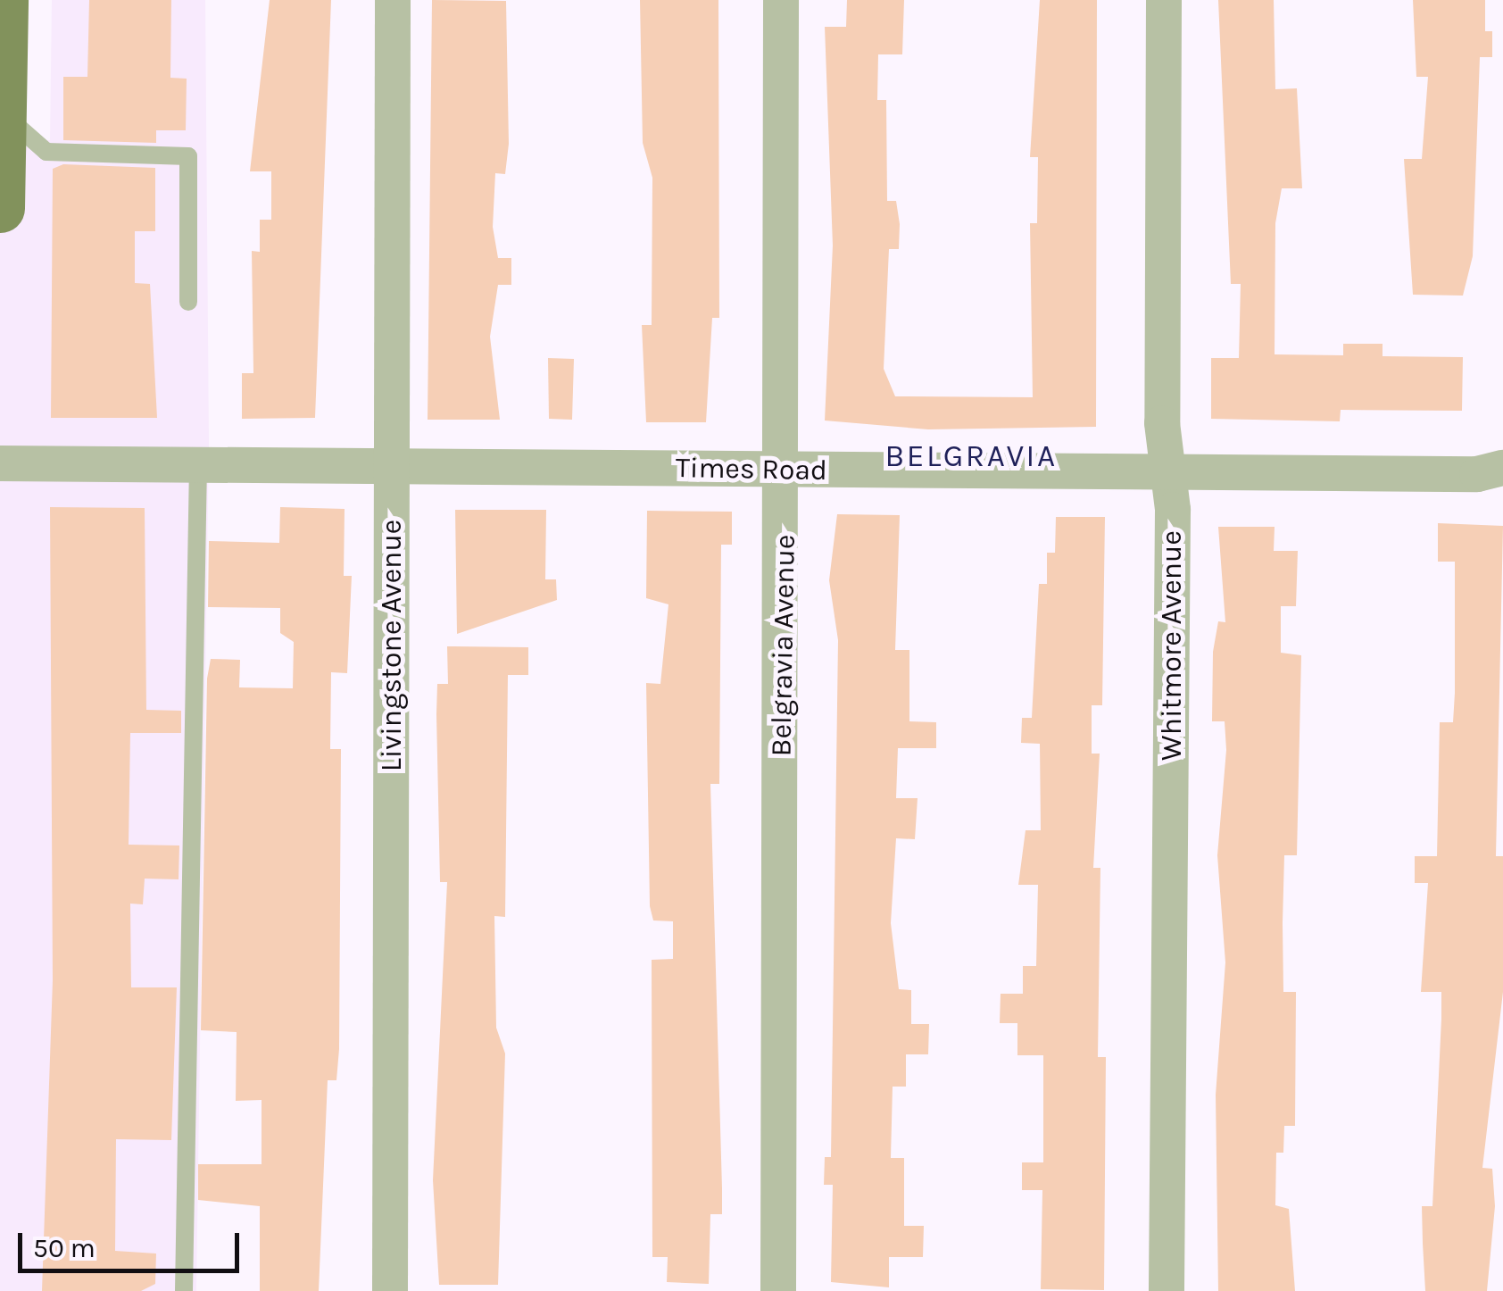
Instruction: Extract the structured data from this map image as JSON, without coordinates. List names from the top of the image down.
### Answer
{
  "streets": {
    "street": [
      "Times Road",
      "Livingstone Avenue",
      "Belgravia Avenue",
      "Whitmore Avenue"
    ]
  },
  "crossings": [
    ["Times Road", "Livingstone Avenue"],
    ["Times Road", "Belgravia Avenue"],
    ["Times Road", "Whitmore Avenue"]
  ],
  "districts": ["BELGRAVIA"],
  "scale_bar": "50 m"
}
